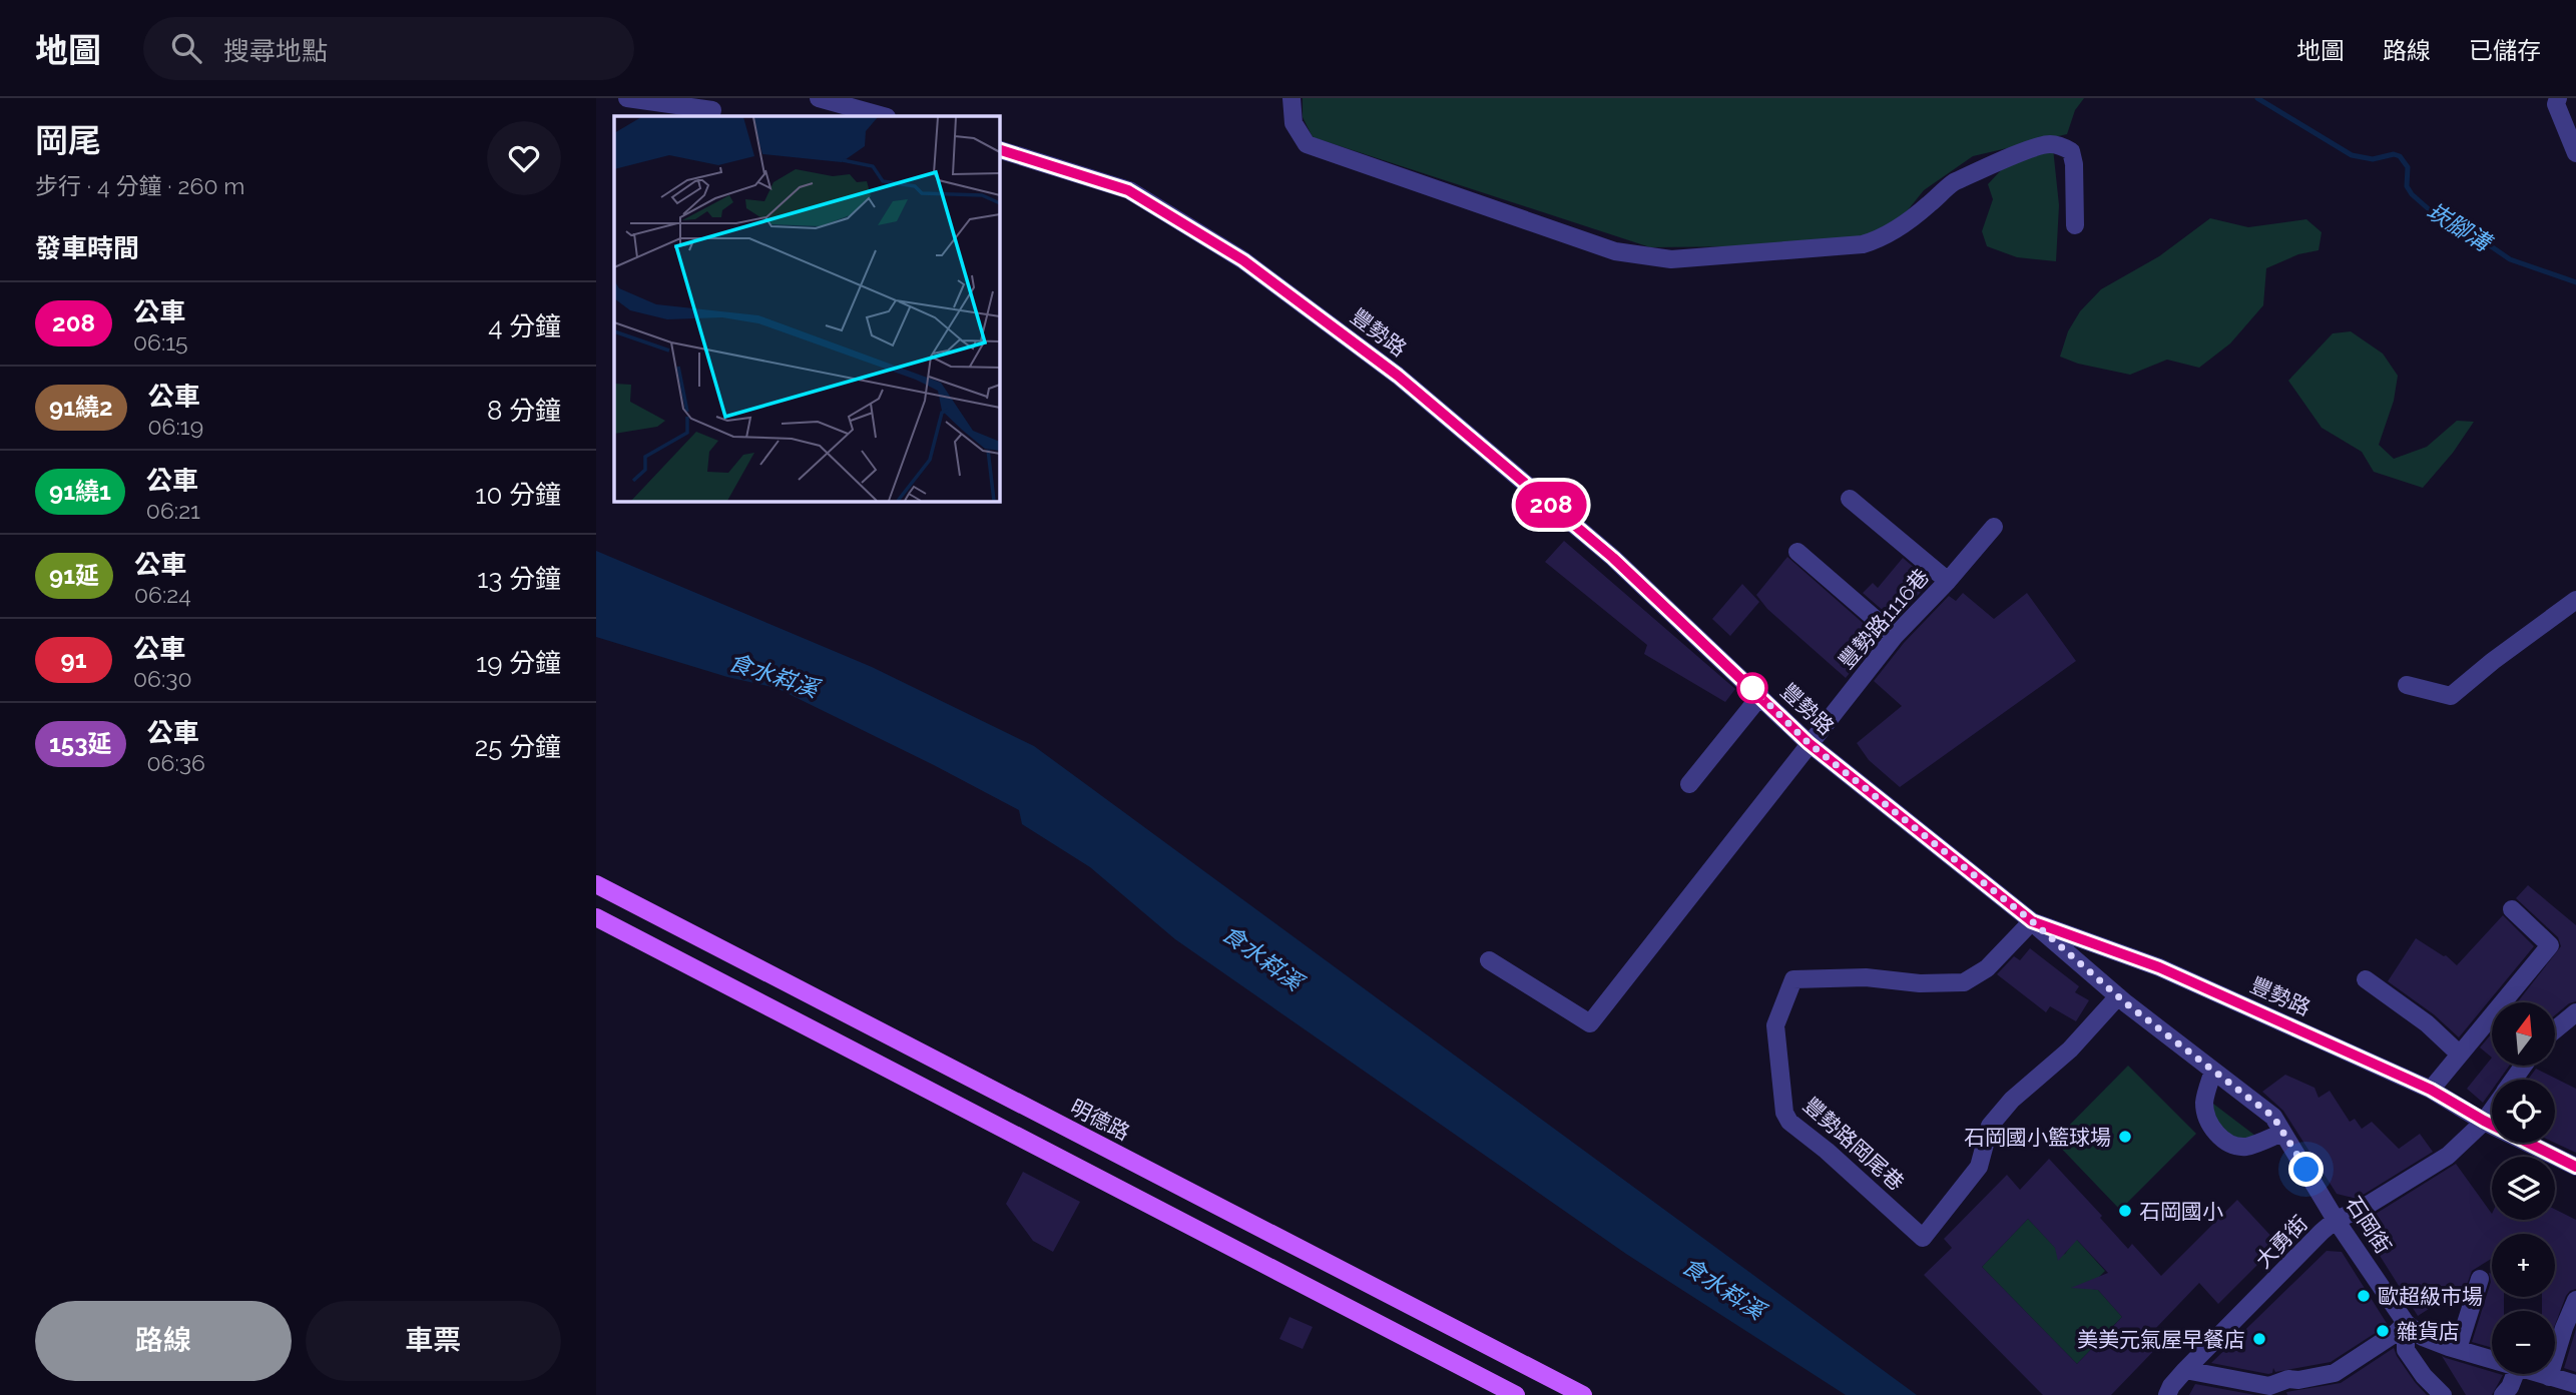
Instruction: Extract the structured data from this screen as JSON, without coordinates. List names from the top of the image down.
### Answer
{
  "streets": {
    "main road": ["明德路"],
    "street": [
      "豐勢路",
      "豐勢路1116巷",
      "豐勢路岡尾巷",
      "石岡街",
      "大勇街"
    ]
  },
  "crossings": [
    ["豐勢路", "豐勢路1116巷"],
    ["豐勢路", "豐勢路岡尾巷"],
    ["豐勢路", "石岡街"],
    ["豐勢路", "大勇街"],
    ["豐勢路岡尾巷", "石岡街"],
    ["石岡街", "大勇街"]
  ],
  "water": ["崁腳溝", "食水嵙溪"],
  "places": [
    "石岡國小籃球場",
    "石岡國小",
    "歐超級市場",
    "雜貨店",
    "美美元氣屋早餐店"
  ],
  "lines": ["bus line 208"],
  "north": "top",
  "page": {
    "header": "地圖",
    "search": "搜尋地點",
    "nav": ["地圖", "路線", "已儲存"],
    "heading": [
      ["岡尾", "步行 · 4 分鐘 · 260 m"],
      "發車時間"
    ],
    "on_map": "208",
    "list": [
      {
        "mark": "208",
        "name": "公車",
        "note": "06:15",
        "value": "4 分鐘"
      },
      {
        "mark": "91繞2",
        "name": "公車",
        "note": "06:19",
        "value": "8 分鐘"
      },
      {
        "mark": "91繞1",
        "name": "公車",
        "note": "06:21",
        "value": "10 分鐘"
      },
      {
        "mark": "91延",
        "name": "公車",
        "note": "06:24",
        "value": "13 分鐘"
      },
      {
        "mark": "91",
        "name": "公車",
        "note": "06:30",
        "value": "19 分鐘"
      },
      {
        "mark": "153延",
        "name": "公車",
        "note": "06:36",
        "value": "25 分鐘"
      }
    ],
    "map_buttons": ["+", "−"],
    "buttons": ["路線", "車票"]
  }
}
